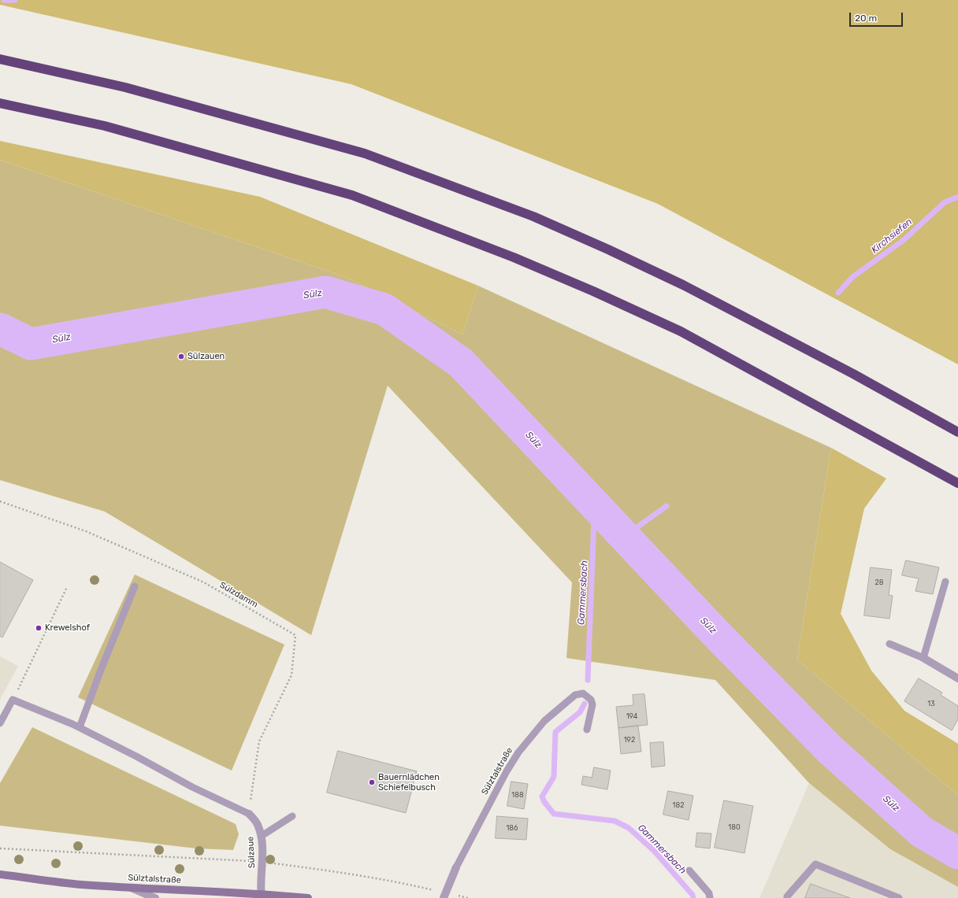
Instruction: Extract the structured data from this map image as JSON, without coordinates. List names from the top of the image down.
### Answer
{
  "streets": {
    "main road": ["Sülztalstraße"],
    "street": ["Sülzaue"],
    "path": ["Sülzdamm"]
  },
  "crossings": [
    ["Sülzdamm", "Sülzaue"],
    ["Sülztalstraße", "Sülzaue"]
  ],
  "water": ["Kirchsiefen", "Sülz", "Gammersbach"],
  "places": ["Sülzauen", "Krewelshof", "Bauernlädchen Schiefelbusch"],
  "house_numbers": [
    "28",
    "13",
    "194",
    "192",
    "188",
    "182",
    "180",
    "186"
  ],
  "scale_bar": "20 m"
}
